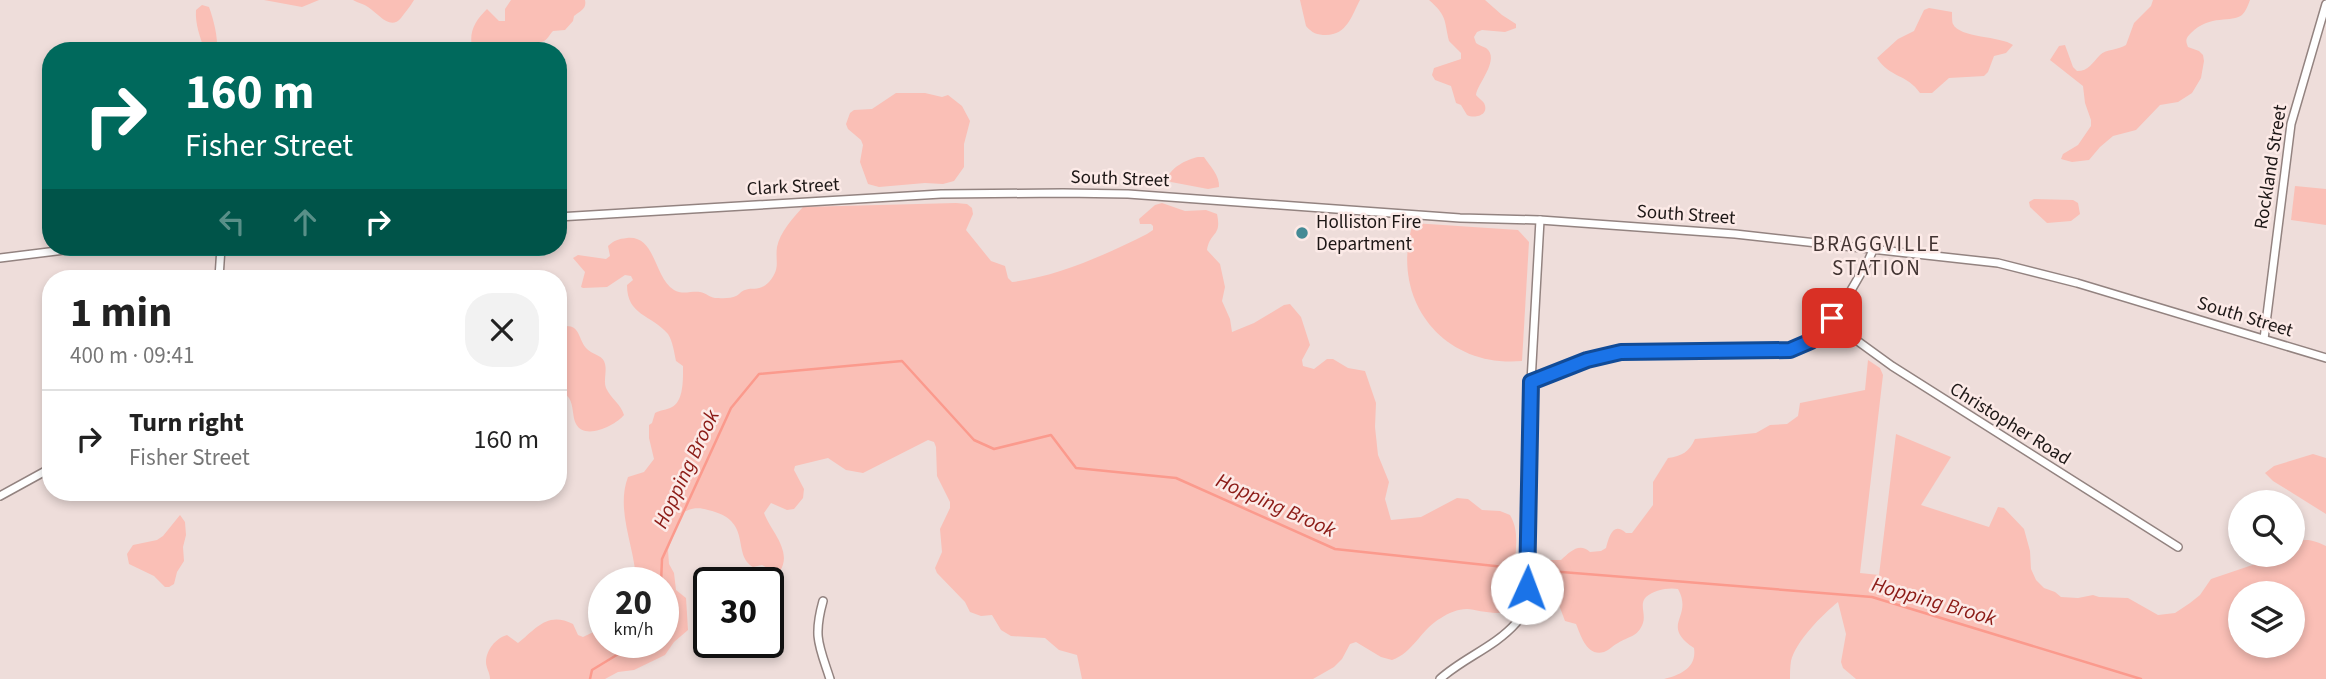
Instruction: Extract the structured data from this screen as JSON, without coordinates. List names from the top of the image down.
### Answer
{
  "streets": {
    "street": [
      "Rockland Street",
      "South Street",
      "Clark Street",
      "Christopher Road"
    ]
  },
  "crossings": [
    ["Rockland Street", "South Street"],
    ["South Street", "Clark Street"]
  ],
  "districts": ["BRAGGVILLE STATION"],
  "water": ["Hopping Brook"],
  "places": ["Holliston Fire Department"],
  "page": {
    "turn": ["160 m", "Fisher Street"],
    "heading": ["1 min", "400 m · 09:41"],
    "list": [
      {
        "name": "Turn right",
        "note": "Fisher Street",
        "value": "160 m"
      }
    ],
    "speed": "20 km/h",
    "limit": "30"
  }
}
